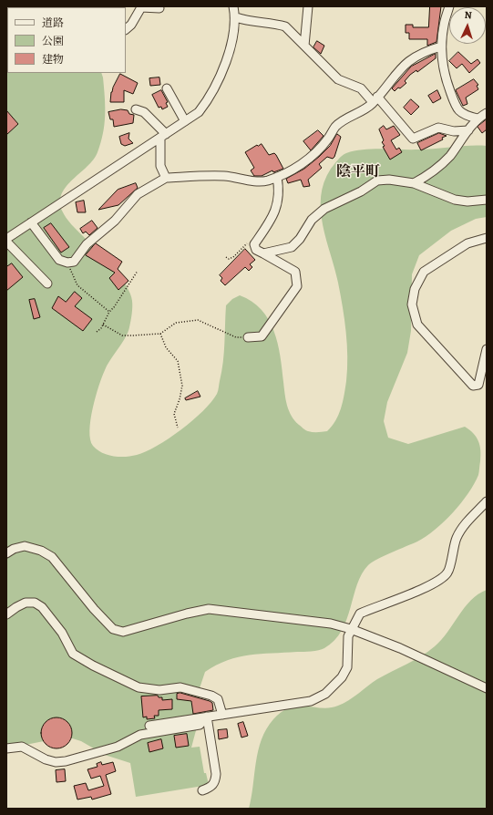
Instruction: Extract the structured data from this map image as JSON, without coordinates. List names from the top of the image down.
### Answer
{
  "districts": ["陰平町"],
  "legend": ["道路", "公園", "建物"],
  "north": "top"
}
